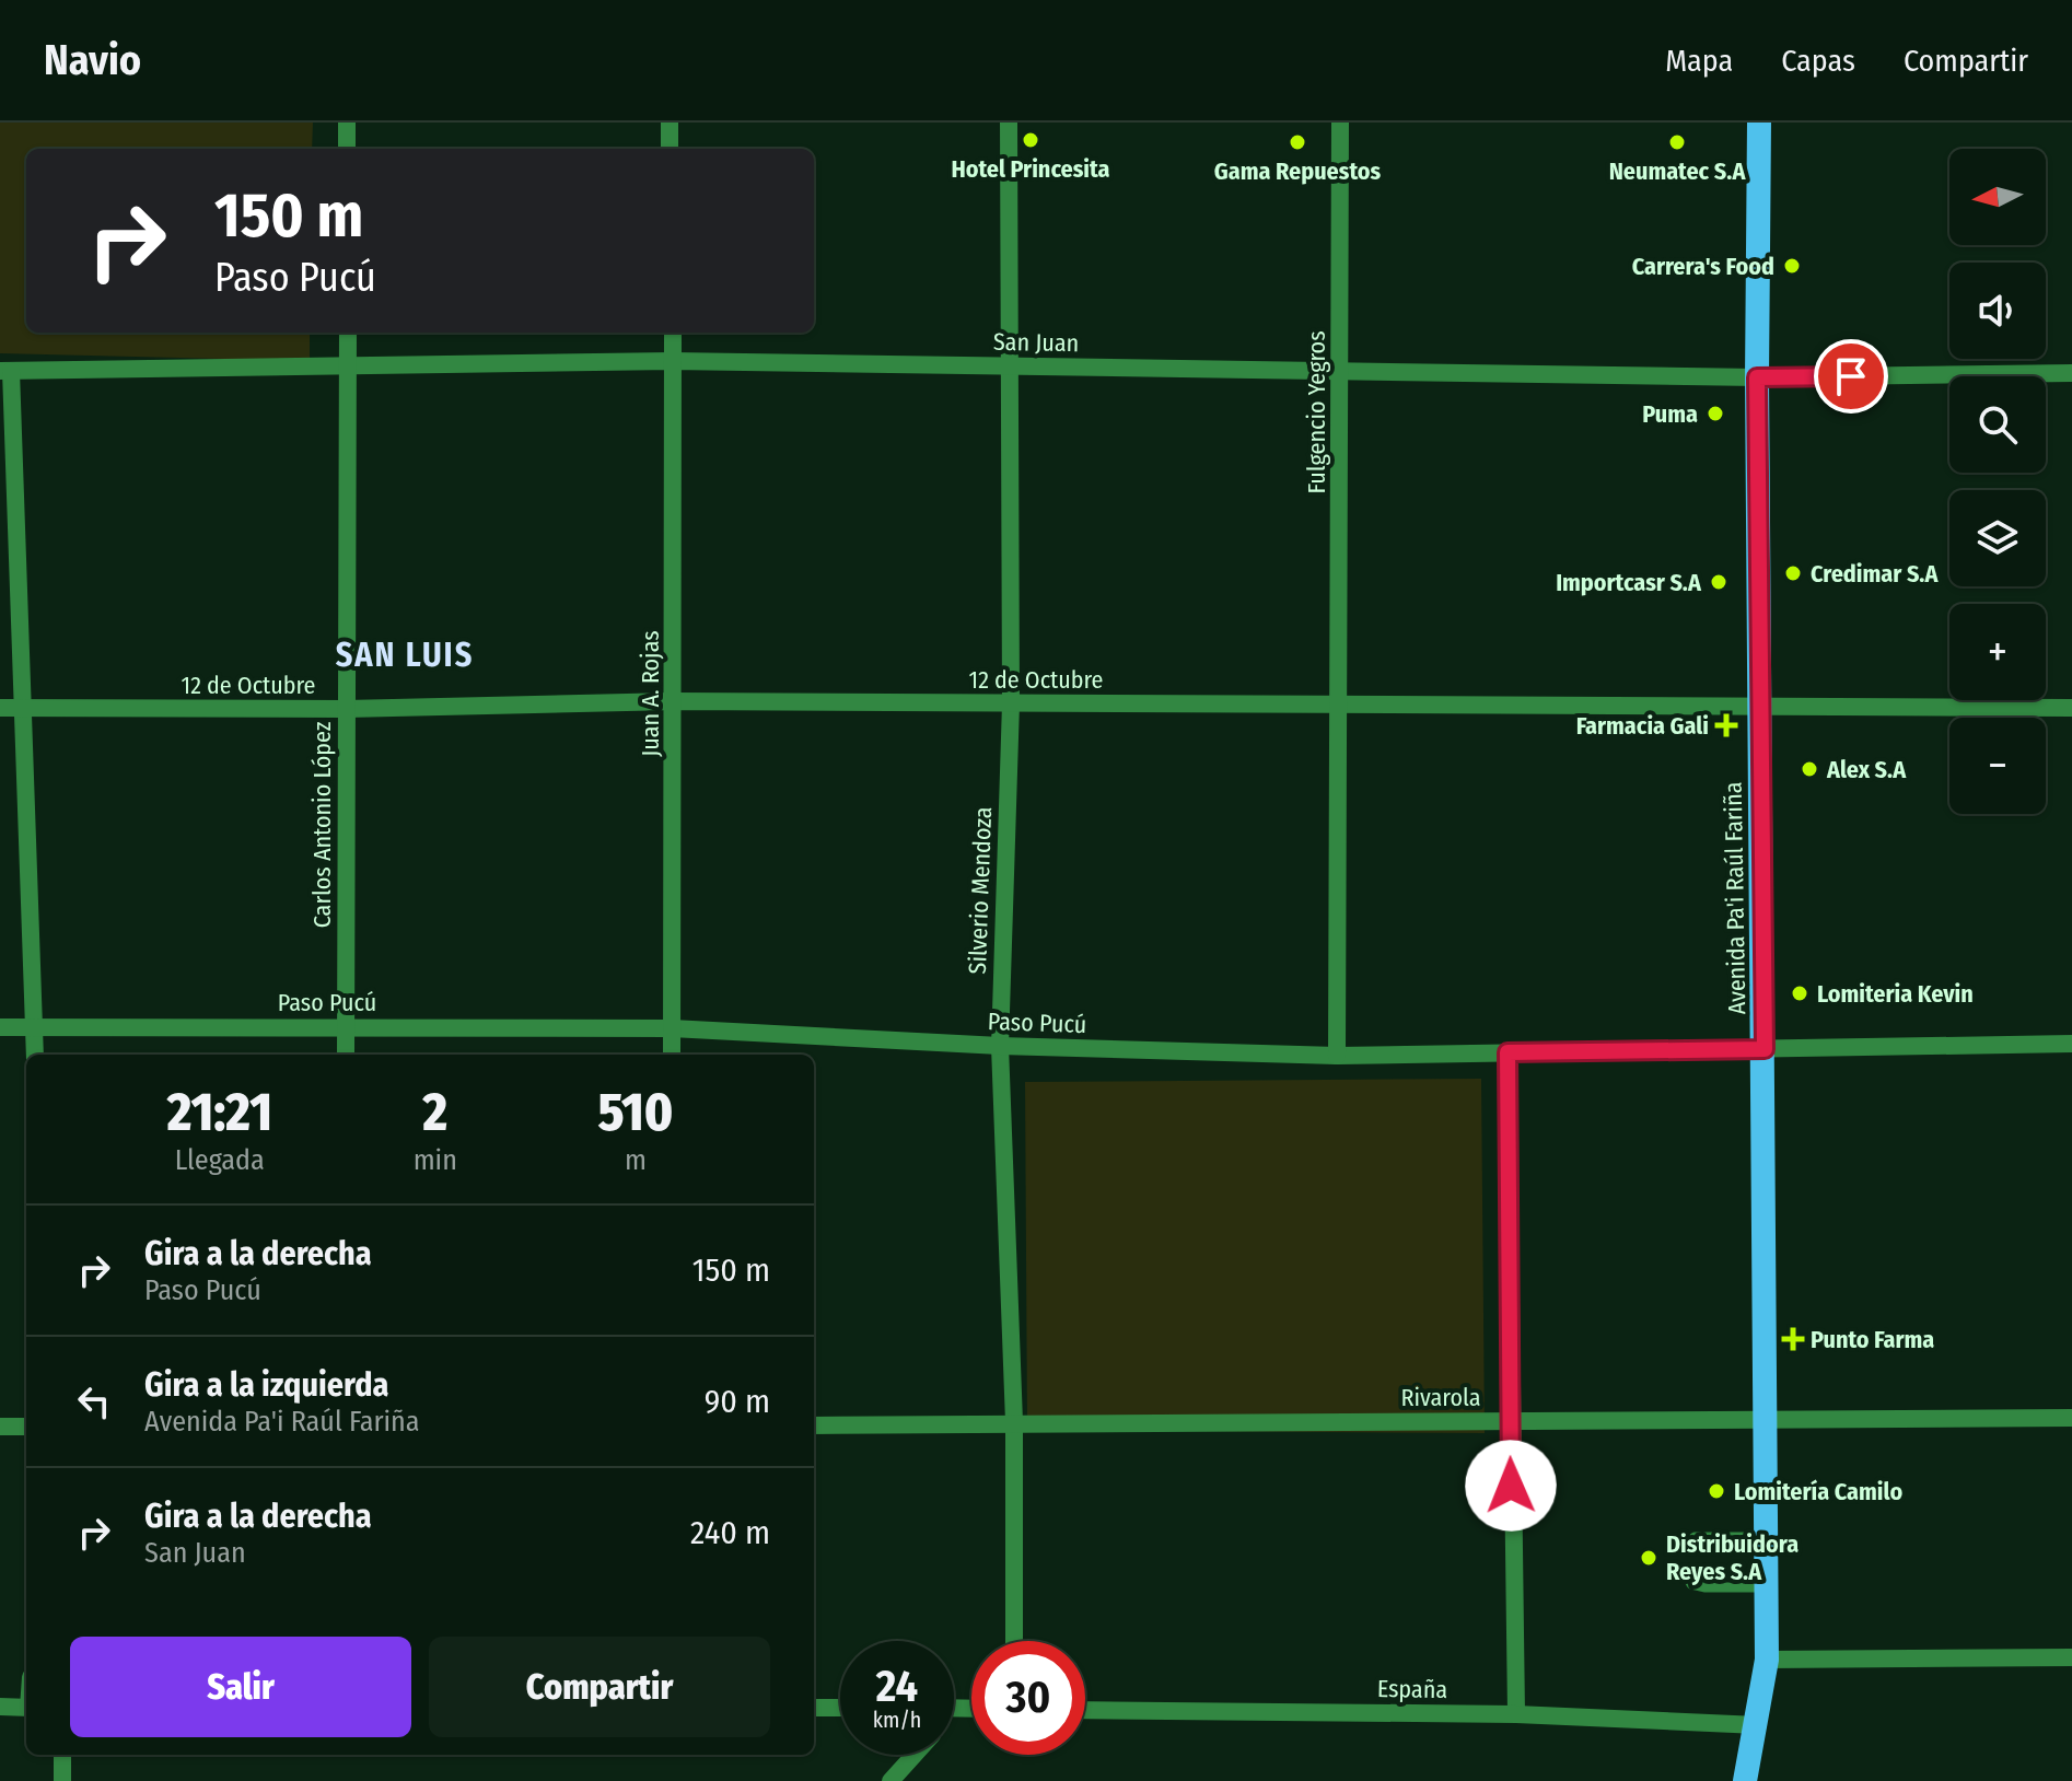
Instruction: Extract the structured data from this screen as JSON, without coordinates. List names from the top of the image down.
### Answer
{
  "streets": {
    "highway": ["Avenida Pa'i Raúl Fariña"],
    "street": [
      "San Juan",
      "Fulgencio Yegros",
      "12 de Octubre",
      "Juan A. Rojas",
      "Carlos Antonio López",
      "Silverio Mendoza",
      "Paso Pucú",
      "Rivarola",
      "España"
    ]
  },
  "crossings": [
    ["San Juan", "Fulgencio Yegros"],
    ["San Juan", "Juan A. Rojas"],
    ["San Juan", "Carlos Antonio López"],
    ["San Juan", "Silverio Mendoza"],
    ["San Juan", "Avenida Pa'i Raúl Fariña"],
    ["Fulgencio Yegros", "12 de Octubre"],
    ["Fulgencio Yegros", "Paso Pucú"],
    ["12 de Octubre", "Juan A. Rojas"],
    ["12 de Octubre", "Carlos Antonio López"],
    ["12 de Octubre", "Silverio Mendoza"],
    ["12 de Octubre", "Avenida Pa'i Raúl Fariña"],
    ["Juan A. Rojas", "Paso Pucú"],
    ["Carlos Antonio López", "Paso Pucú"],
    ["Silverio Mendoza", "Paso Pucú"],
    ["Silverio Mendoza", "Rivarola"],
    ["Avenida Pa'i Raúl Fariña", "Paso Pucú"],
    ["Avenida Pa'i Raúl Fariña", "Rivarola"],
    ["Avenida Pa'i Raúl Fariña", "España"]
  ],
  "districts": ["SAN LUIS"],
  "places": {
    "other": [
      "Hotel Princesita",
      "Gama Repuestos",
      "Neumatec S.A",
      "Carrera's Food",
      "Puma",
      "Credimar S.A",
      "Importcasr S.A",
      "Alex S.A",
      "Lomiteria Kevin",
      "Lomitería Camilo",
      "Distribuidora Reyes S.A"
    ],
    "health": ["Farmacia Gali", "Punto Farma"]
  },
  "north": "left",
  "page": {
    "header": "Navio",
    "nav": ["Mapa", "Capas", "Compartir"],
    "map_buttons": ["+", "−"],
    "turn": ["150 m", "Paso Pucú"],
    "eta": [
      "21:21",
      "Llegada",
      "2",
      "min",
      "510",
      "m"
    ],
    "list": [
      {
        "name": "Gira a la derecha",
        "note": "Paso Pucú",
        "value": "150 m"
      },
      {
        "name": "Gira a la izquierda",
        "note": "Avenida Pa'i Raúl Fariña",
        "value": "90 m"
      },
      {
        "name": "Gira a la derecha",
        "note": "San Juan",
        "value": "240 m"
      }
    ],
    "buttons": ["Salir", "Compartir"],
    "speed": "24 km/h",
    "limit": "30"
  }
}
